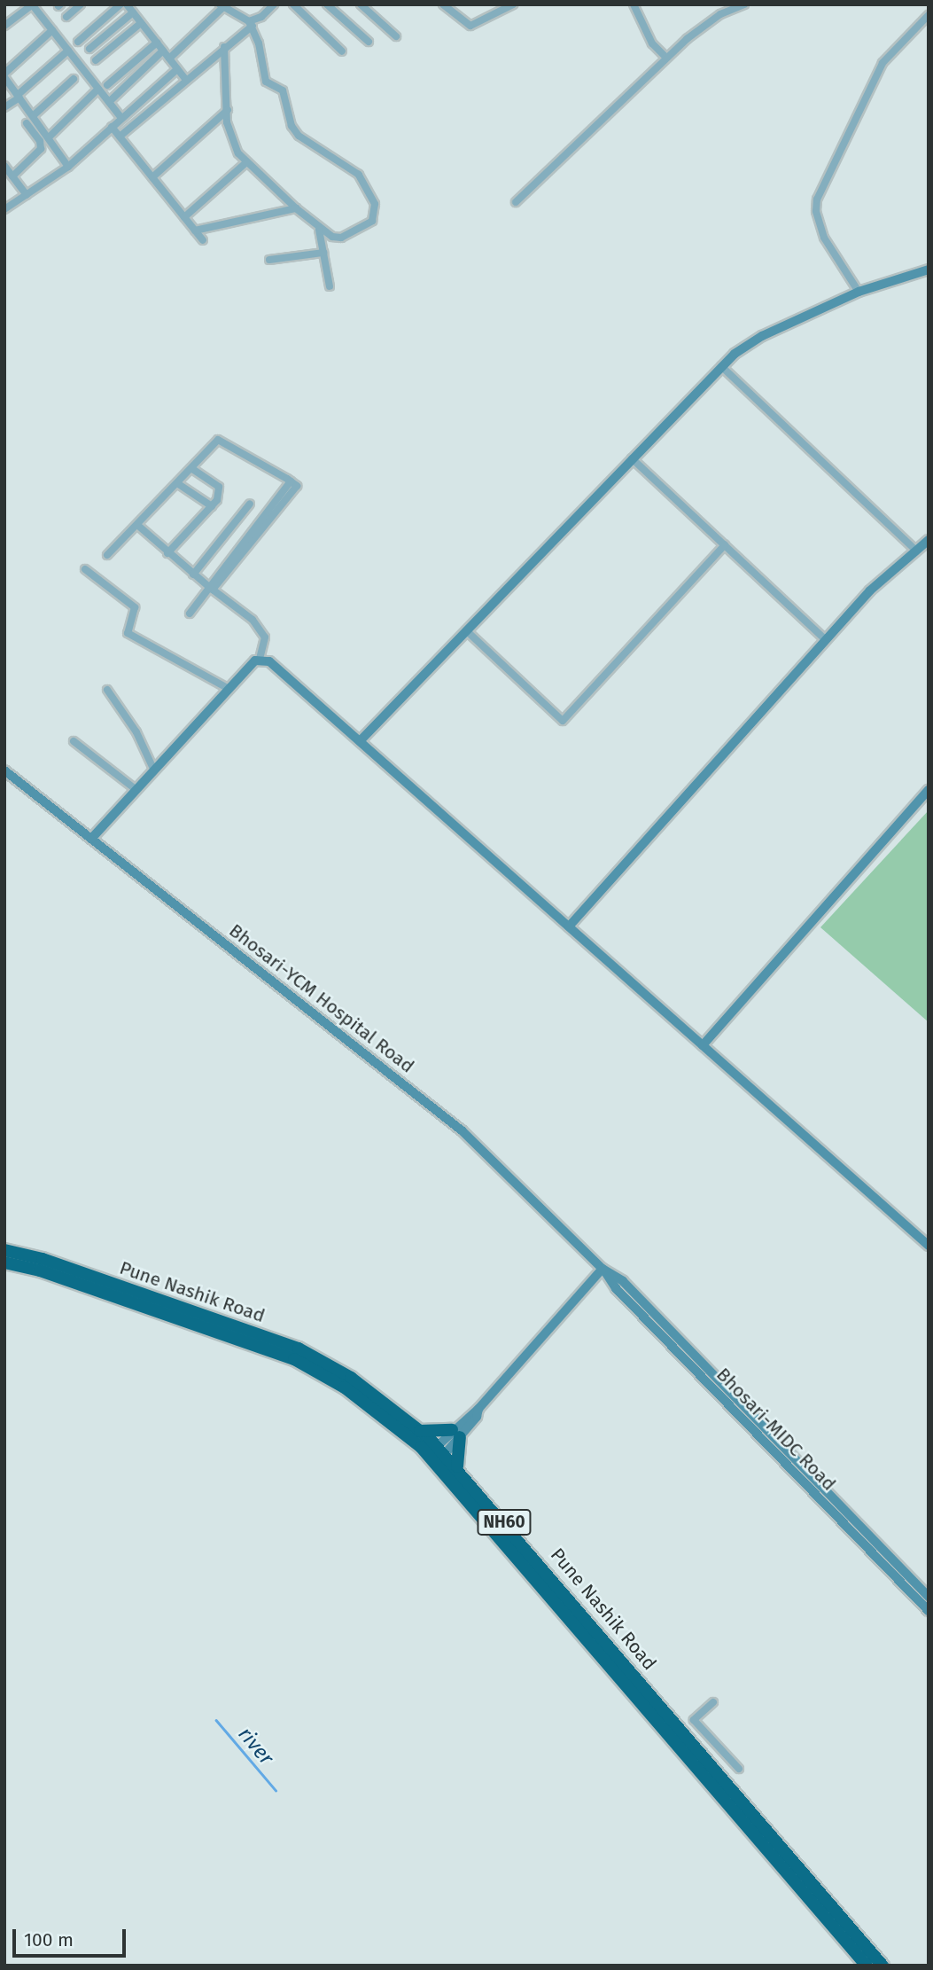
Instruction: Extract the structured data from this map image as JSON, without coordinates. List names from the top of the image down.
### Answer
{
  "streets": {
    "highway": ["Pune Nashik Road", "NH60"],
    "street": ["Bhosari-YCM Hospital Road", "Bhosari-MIDC Road"]
  },
  "crossings": [
    ["Bhosari-YCM Hospital Road", "Bhosari-MIDC Road"]
  ],
  "water": ["river"],
  "scale_bar": "100 m"
}
